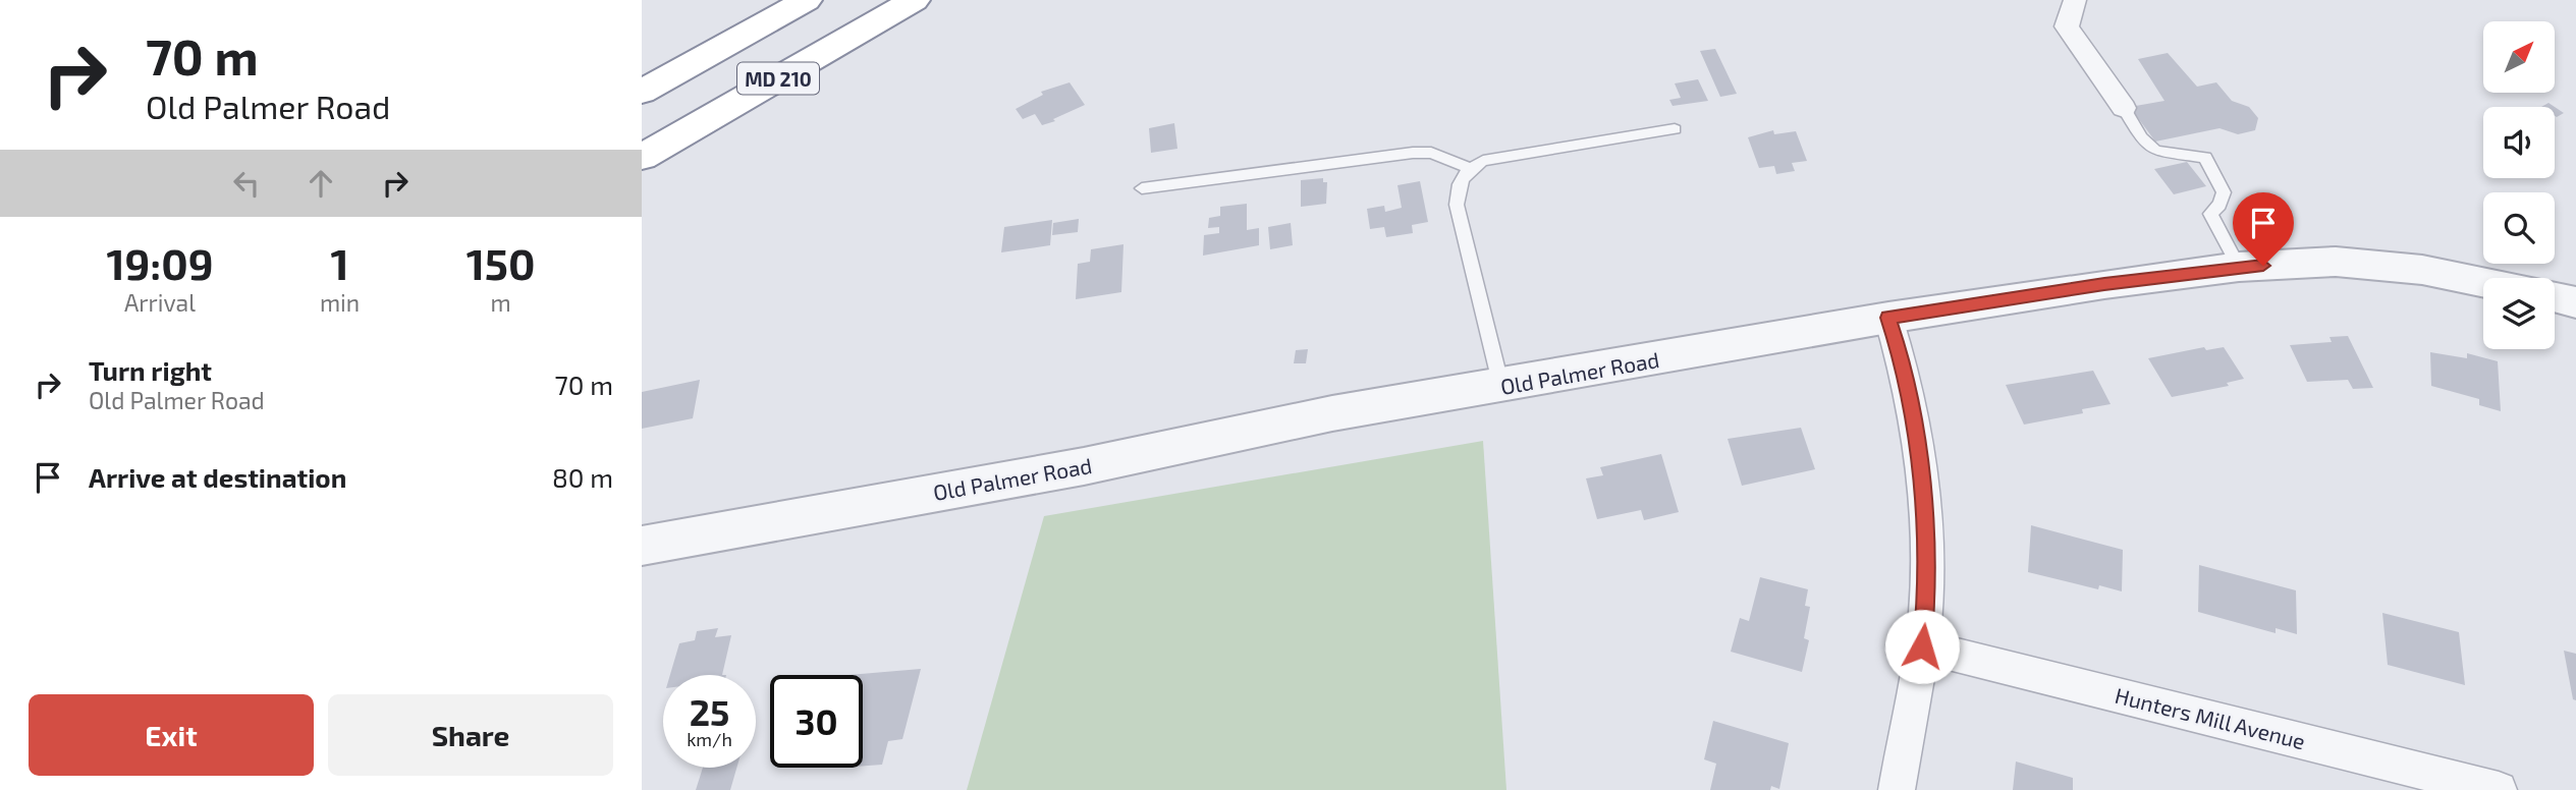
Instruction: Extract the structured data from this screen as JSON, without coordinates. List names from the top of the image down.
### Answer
{
  "streets": {
    "highway": ["MD 210"],
    "street": ["Old Palmer Road", "Hunters Mill Avenue"]
  },
  "north": "top right",
  "page": {
    "turn": ["70 m", "Old Palmer Road"],
    "eta": [
      "19:09",
      "Arrival",
      "1",
      "min",
      "150",
      "m"
    ],
    "list": [
      {
        "name": "Turn right",
        "note": "Old Palmer Road",
        "value": "70 m"
      },
      {
        "name": "Arrive at destination",
        "value": "80 m"
      }
    ],
    "speed": "25 km/h",
    "limit": "30",
    "buttons": ["Exit", "Share"]
  }
}
